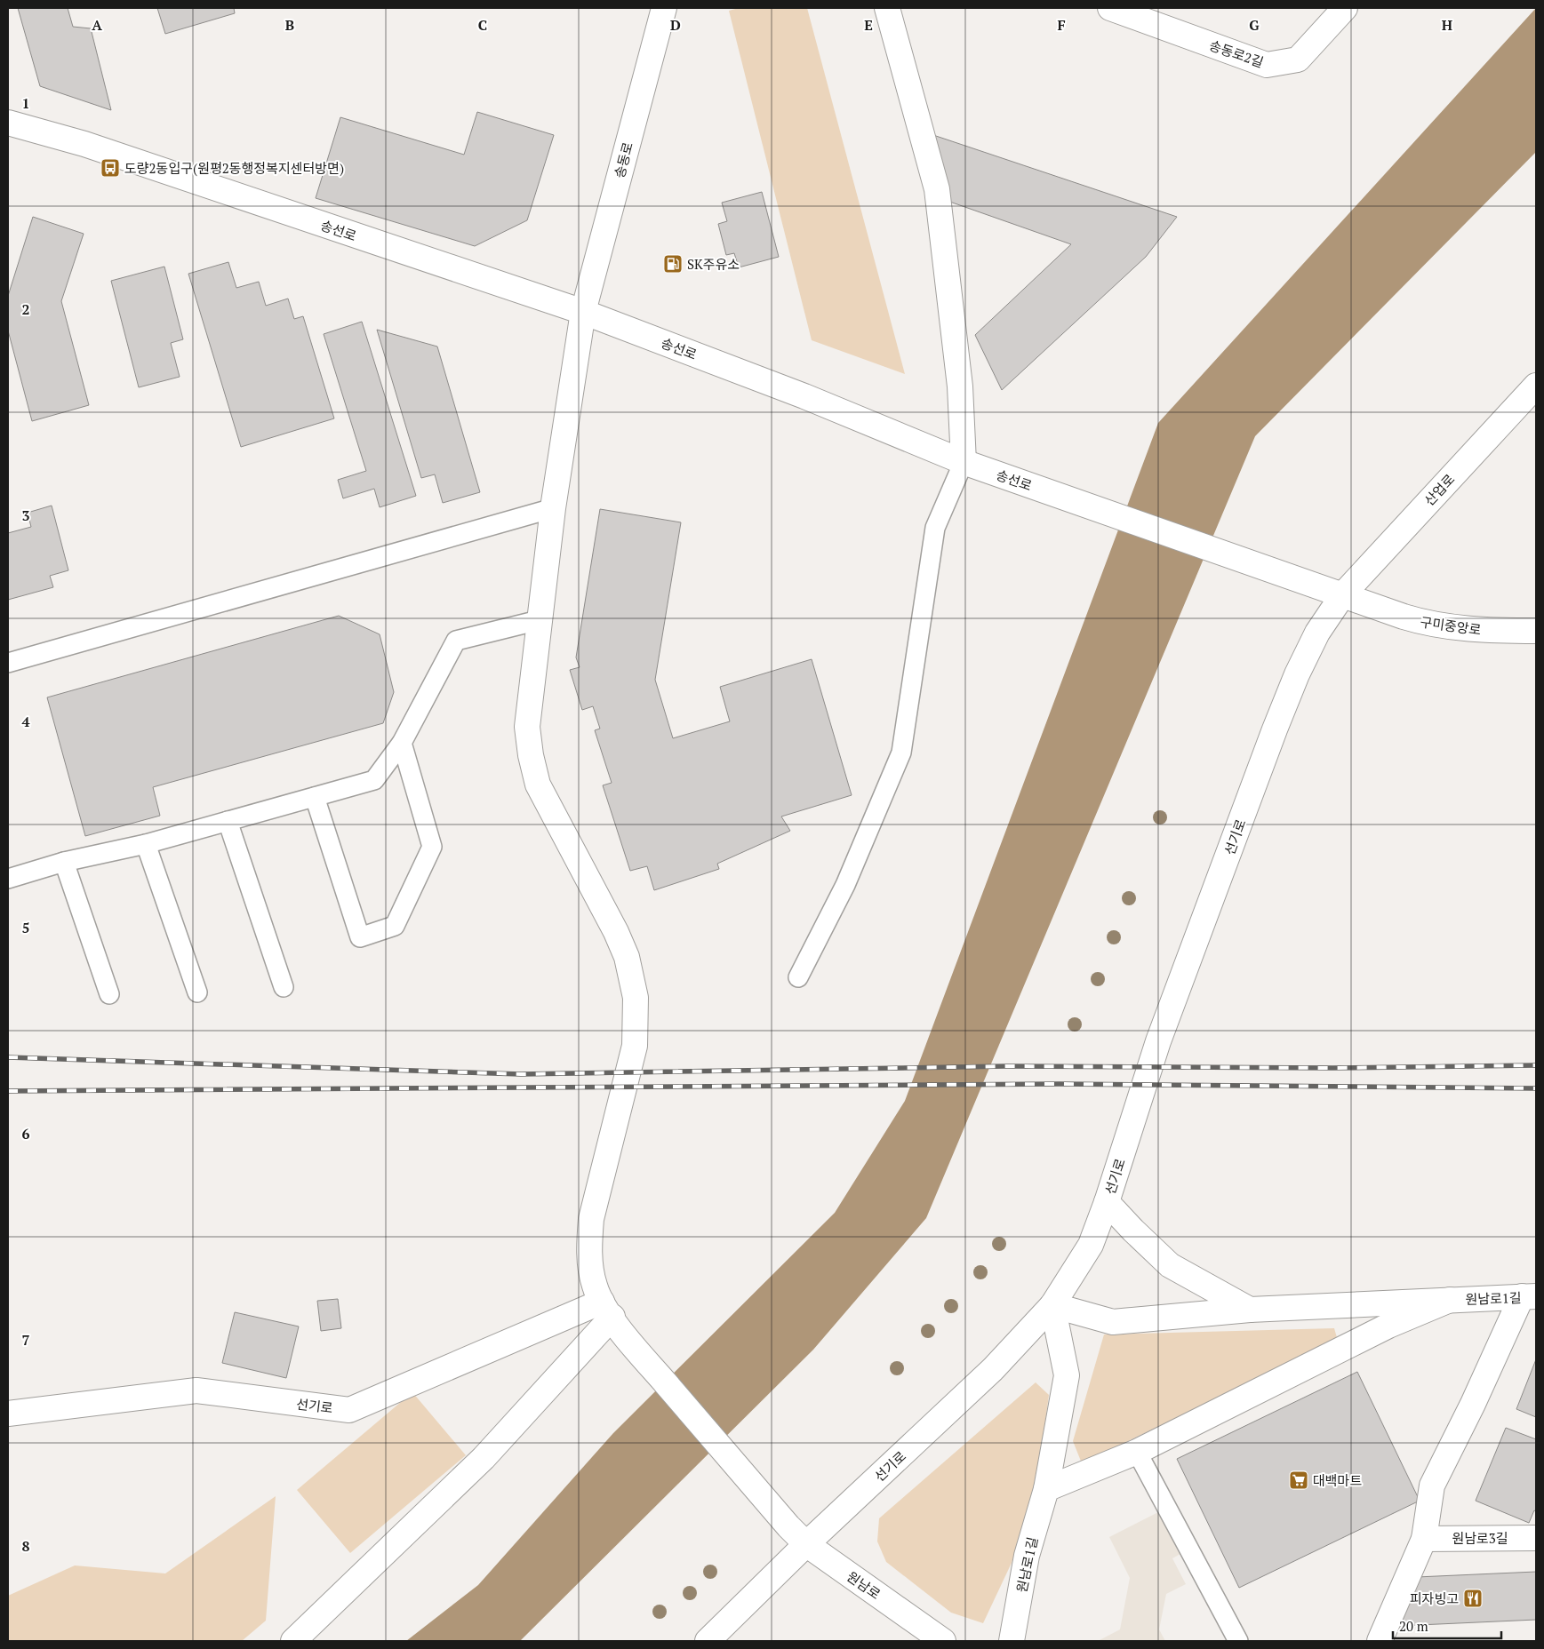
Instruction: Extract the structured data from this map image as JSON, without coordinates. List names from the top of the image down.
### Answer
{
  "streets": {
    "street": [
      "송동로2길",
      "송동로",
      "송선로",
      "산업로",
      "구미중앙로",
      "선기로",
      "원남로1길",
      "원남로3길",
      "원남로"
    ]
  },
  "crossings": [
    ["송동로", "송선로"],
    ["송동로", "원남로"],
    ["송선로", "산업로"],
    ["송선로", "구미중앙로"],
    ["송선로", "선기로"],
    ["산업로", "구미중앙로"],
    ["산업로", "선기로"],
    ["구미중앙로", "선기로"],
    ["선기로", "원남로1길"],
    ["선기로", "원남로"]
  ],
  "places": {
    "bus stop": ["도량2동입구(원평2동행정복지센터방면)"],
    "fuel station": ["SK주유소"],
    "supermarket": ["대백마트"],
    "restaurant": ["피자빙고"]
  },
  "scale_bar": "20 m",
  "grid": {
    "columns": [
      "A",
      "B",
      "C",
      "D",
      "E",
      "F",
      "G",
      "H"
    ],
    "rows": [
      "1",
      "2",
      "3",
      "4",
      "5",
      "6",
      "7",
      "8"
    ]
  }
}
